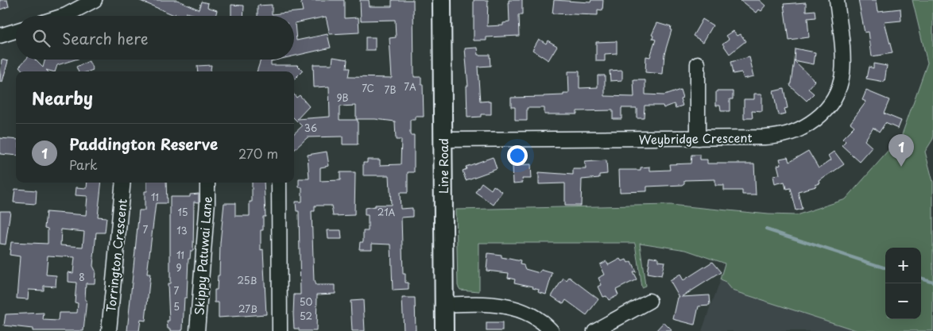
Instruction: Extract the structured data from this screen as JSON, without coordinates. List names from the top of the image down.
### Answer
{
  "streets": {
    "main road": ["Line Road"],
    "street": ["Weybridge Crescent", "Torrington Crescent", "Skippy Patuwai Lane"]
  },
  "crossings": [
    ["Weybridge Crescent", "Line Road"]
  ],
  "house_numbers": [
    "7A",
    "7C",
    "7B",
    "9B",
    "36",
    "11",
    "15",
    "21A",
    "7",
    "13",
    "11",
    "9",
    "8",
    "25B",
    "7",
    "50",
    "5",
    "27B",
    "52"
  ],
  "page": {
    "search": "Search here",
    "heading": "Nearby",
    "list": [
      {
        "mark": "1",
        "name": "Paddington Reserve",
        "note": "Park",
        "value": "270 m"
      }
    ],
    "pins": "1",
    "map_buttons": ["+", "−"]
  }
}
